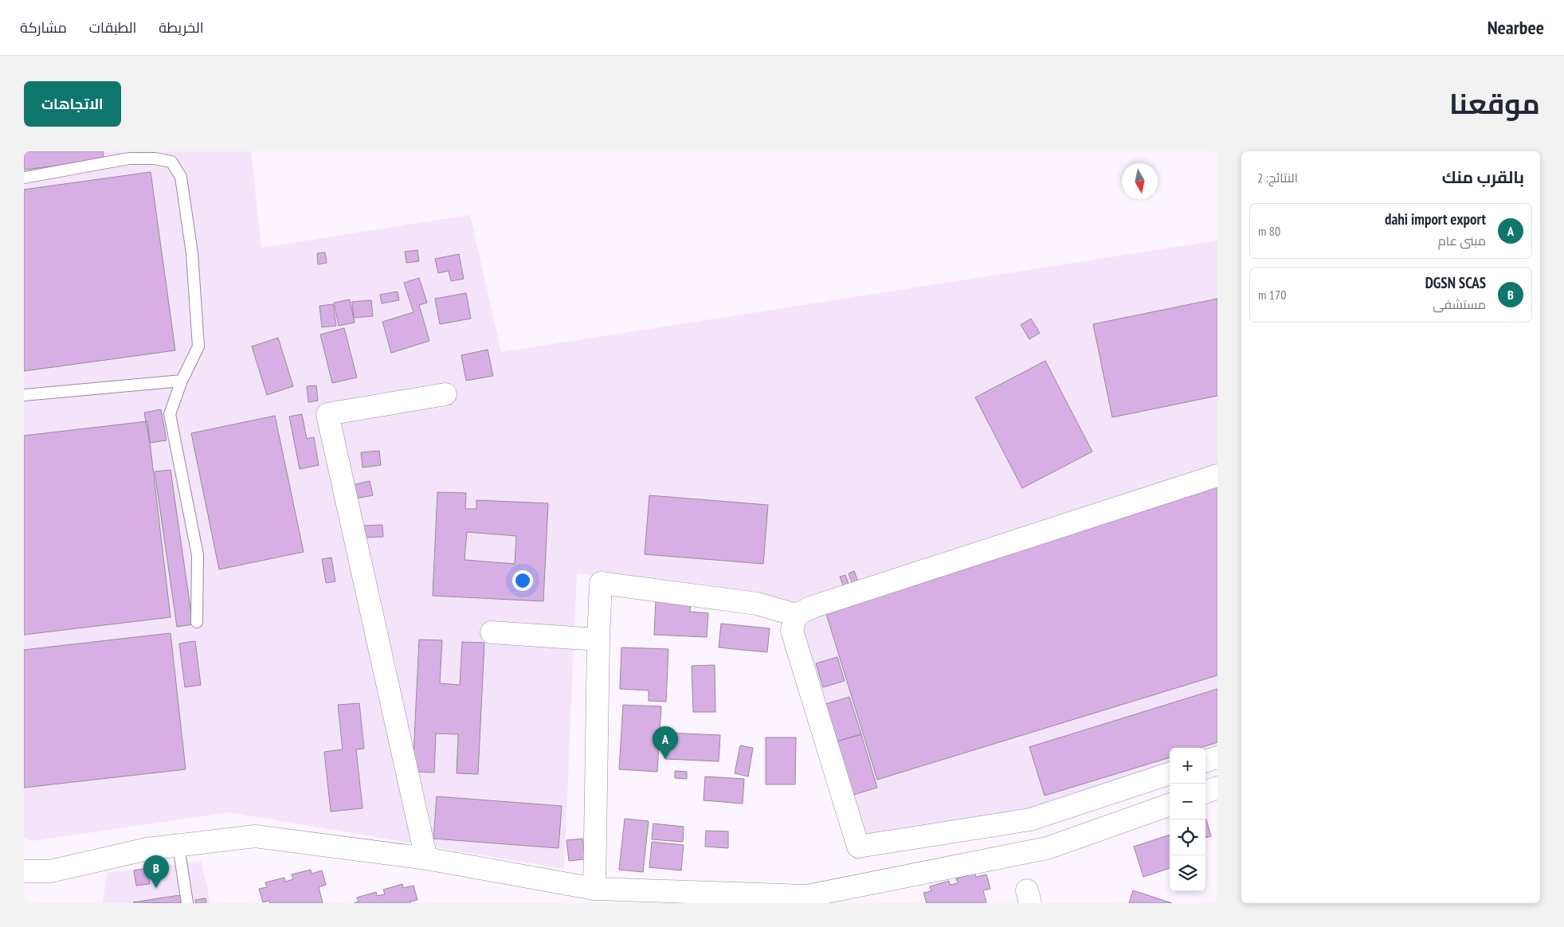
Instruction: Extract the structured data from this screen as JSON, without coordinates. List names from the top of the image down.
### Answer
{
  "north": "bottom",
  "page": {
    "header": "Nearbee",
    "nav": ["الخريطة", "الطبقات", "مشاركة"],
    "title": "موقعنا",
    "buttons": "الاتجاهات",
    "heading": ["بالقرب منك", "النتائج: 2"],
    "list": [
      {
        "mark": "A",
        "name": "dahi import export",
        "note": "مبنى عام",
        "value": "80 m"
      },
      {
        "mark": "B",
        "name": "DGSN SCAS",
        "note": "مستشفى",
        "value": "170 m"
      }
    ],
    "pins": ["A", "B"],
    "map_buttons": ["+", "−"]
  }
}
